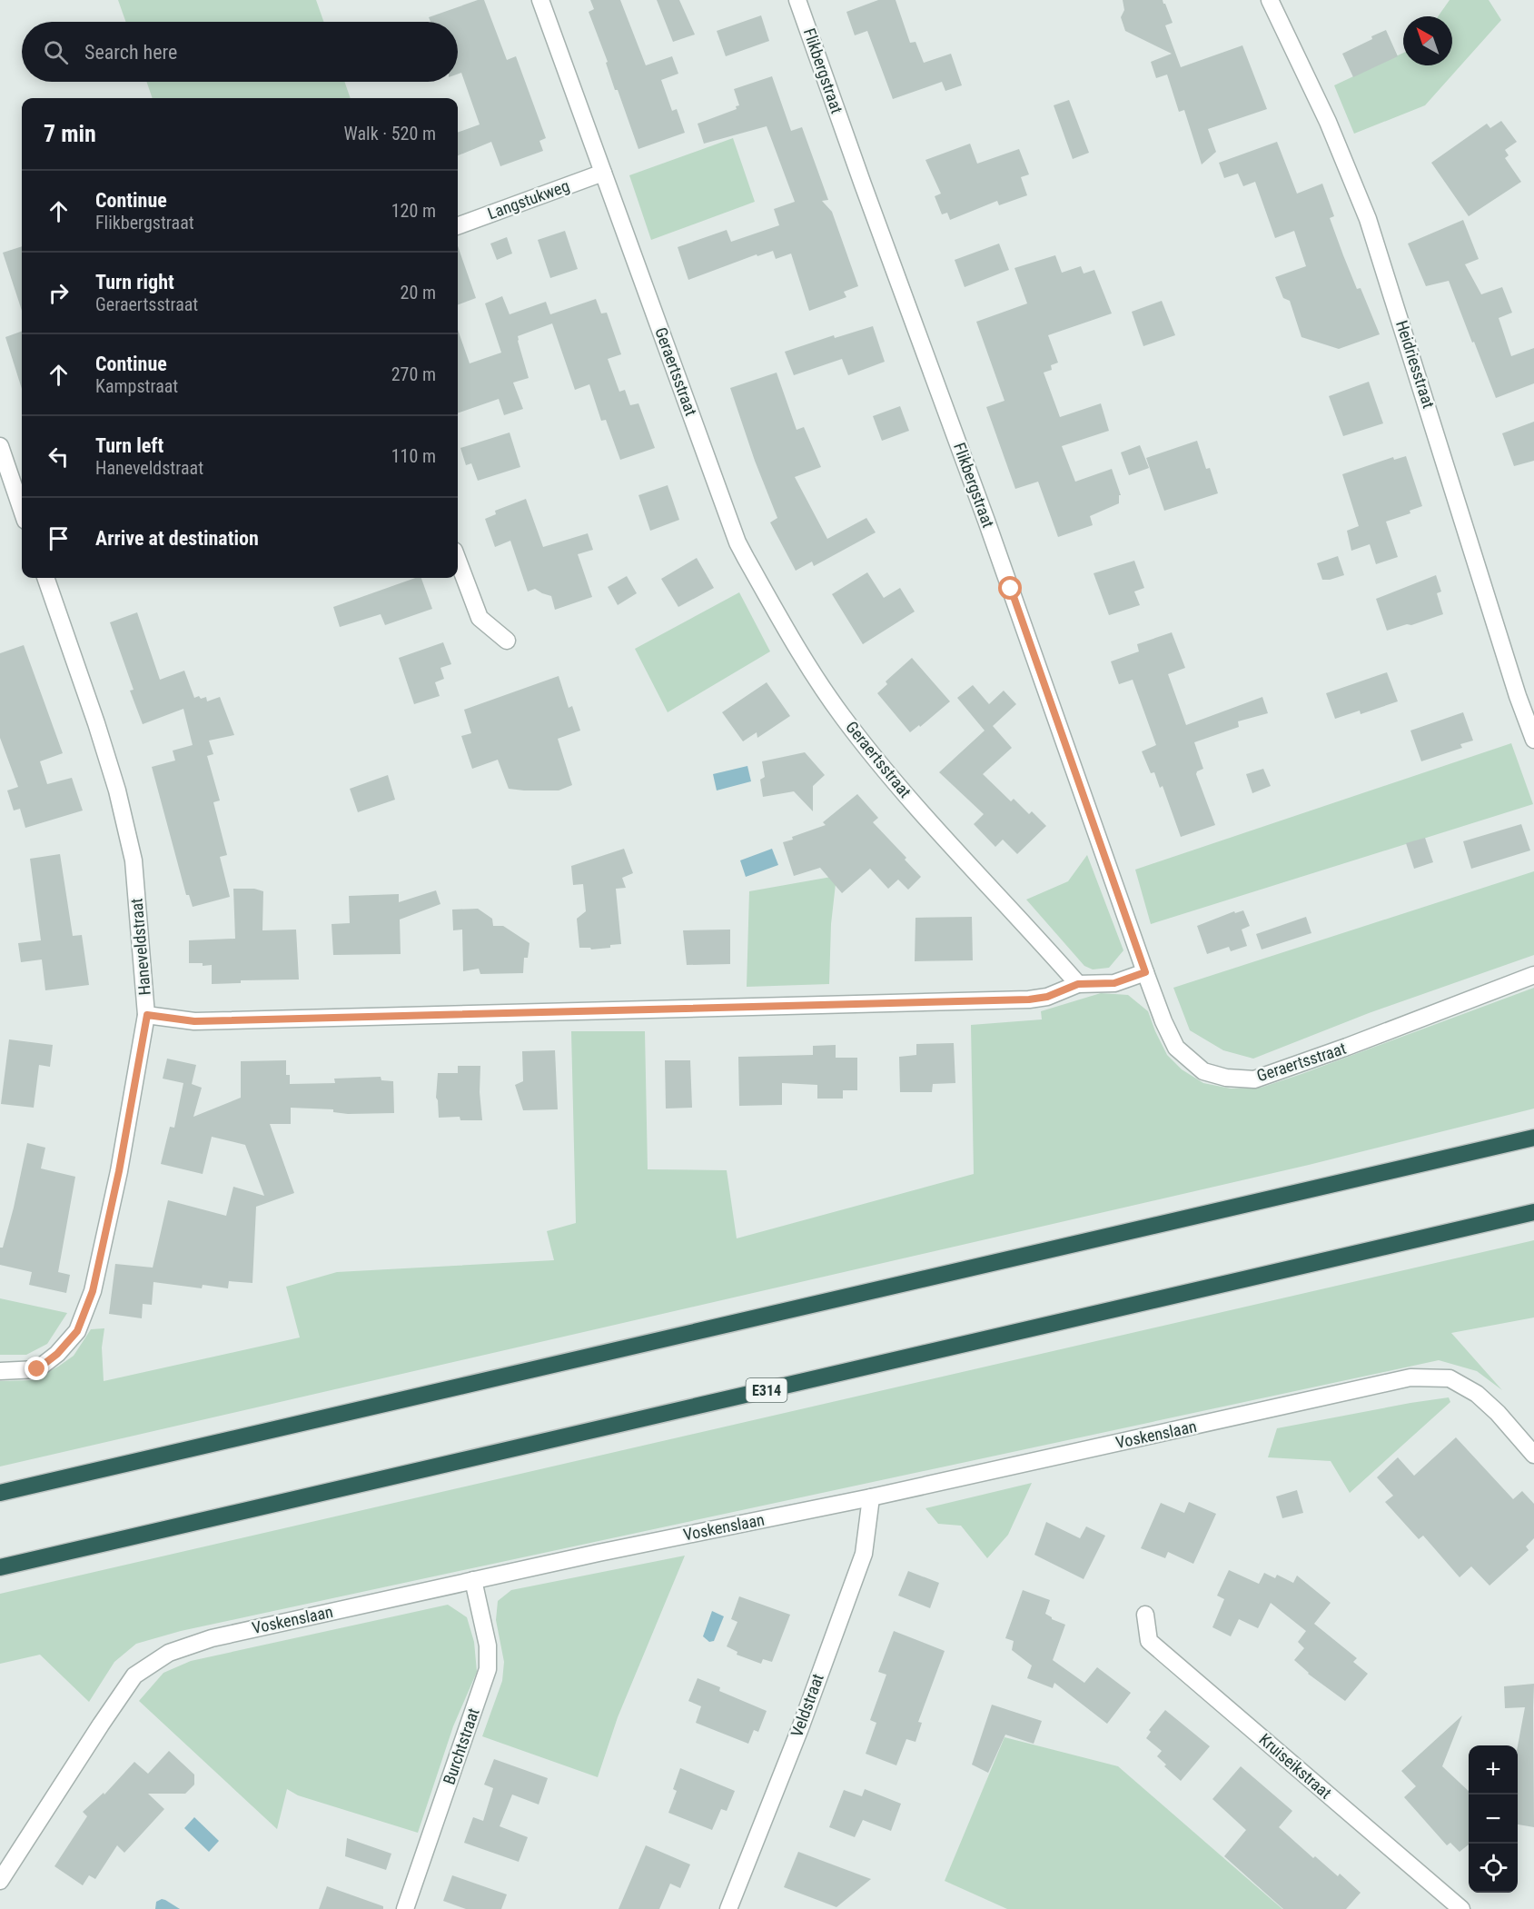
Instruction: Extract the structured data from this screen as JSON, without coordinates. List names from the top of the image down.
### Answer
{
  "streets": {
    "highway": ["E314"],
    "street": [
      "Flikbergstraat",
      "Langstukweg",
      "Heidriesstraat",
      "Geraertsstraat",
      "Haneveldstraat",
      "Voskenslaan",
      "Veldstraat",
      "Burchtstraat",
      "Kruiseikstraat"
    ]
  },
  "crossings": [
    ["Flikbergstraat", "Geraertsstraat"],
    ["Langstukweg", "Geraertsstraat"],
    ["Voskenslaan", "Veldstraat"],
    ["Voskenslaan", "Burchtstraat"]
  ],
  "north": "top left",
  "page": {
    "search": "Search here",
    "heading": ["7 min", "Walk · 520 m"],
    "list": [
      ["Continue", "Flikbergstraat", "120 m"],
      ["Turn right", "Geraertsstraat", "20 m"],
      ["Continue", "Kampstraat", "270 m"],
      ["Turn left", "Haneveldstraat", "110 m"],
      "Arrive at destination"
    ],
    "map_buttons": ["+", "−"]
  }
}
